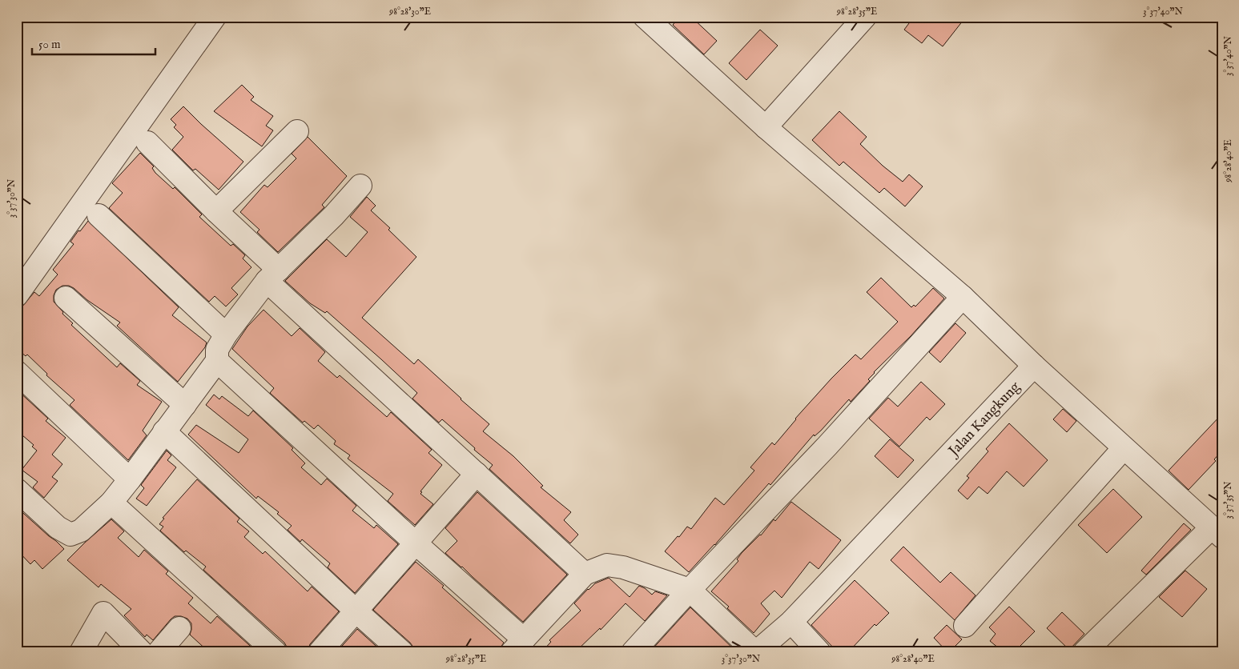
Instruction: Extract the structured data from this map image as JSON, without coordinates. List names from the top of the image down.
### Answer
{
  "streets": {
    "street": ["Jalan Kangkung"]
  },
  "scale_bar": "50 m",
  "coordinates": [
    "98°28'30\"E",
    "98°28'35\"E",
    "3°37'40\"N",
    "98°28'40\"E",
    "3°37'30\"N",
    "3°37'35\"N"
  ]
}
